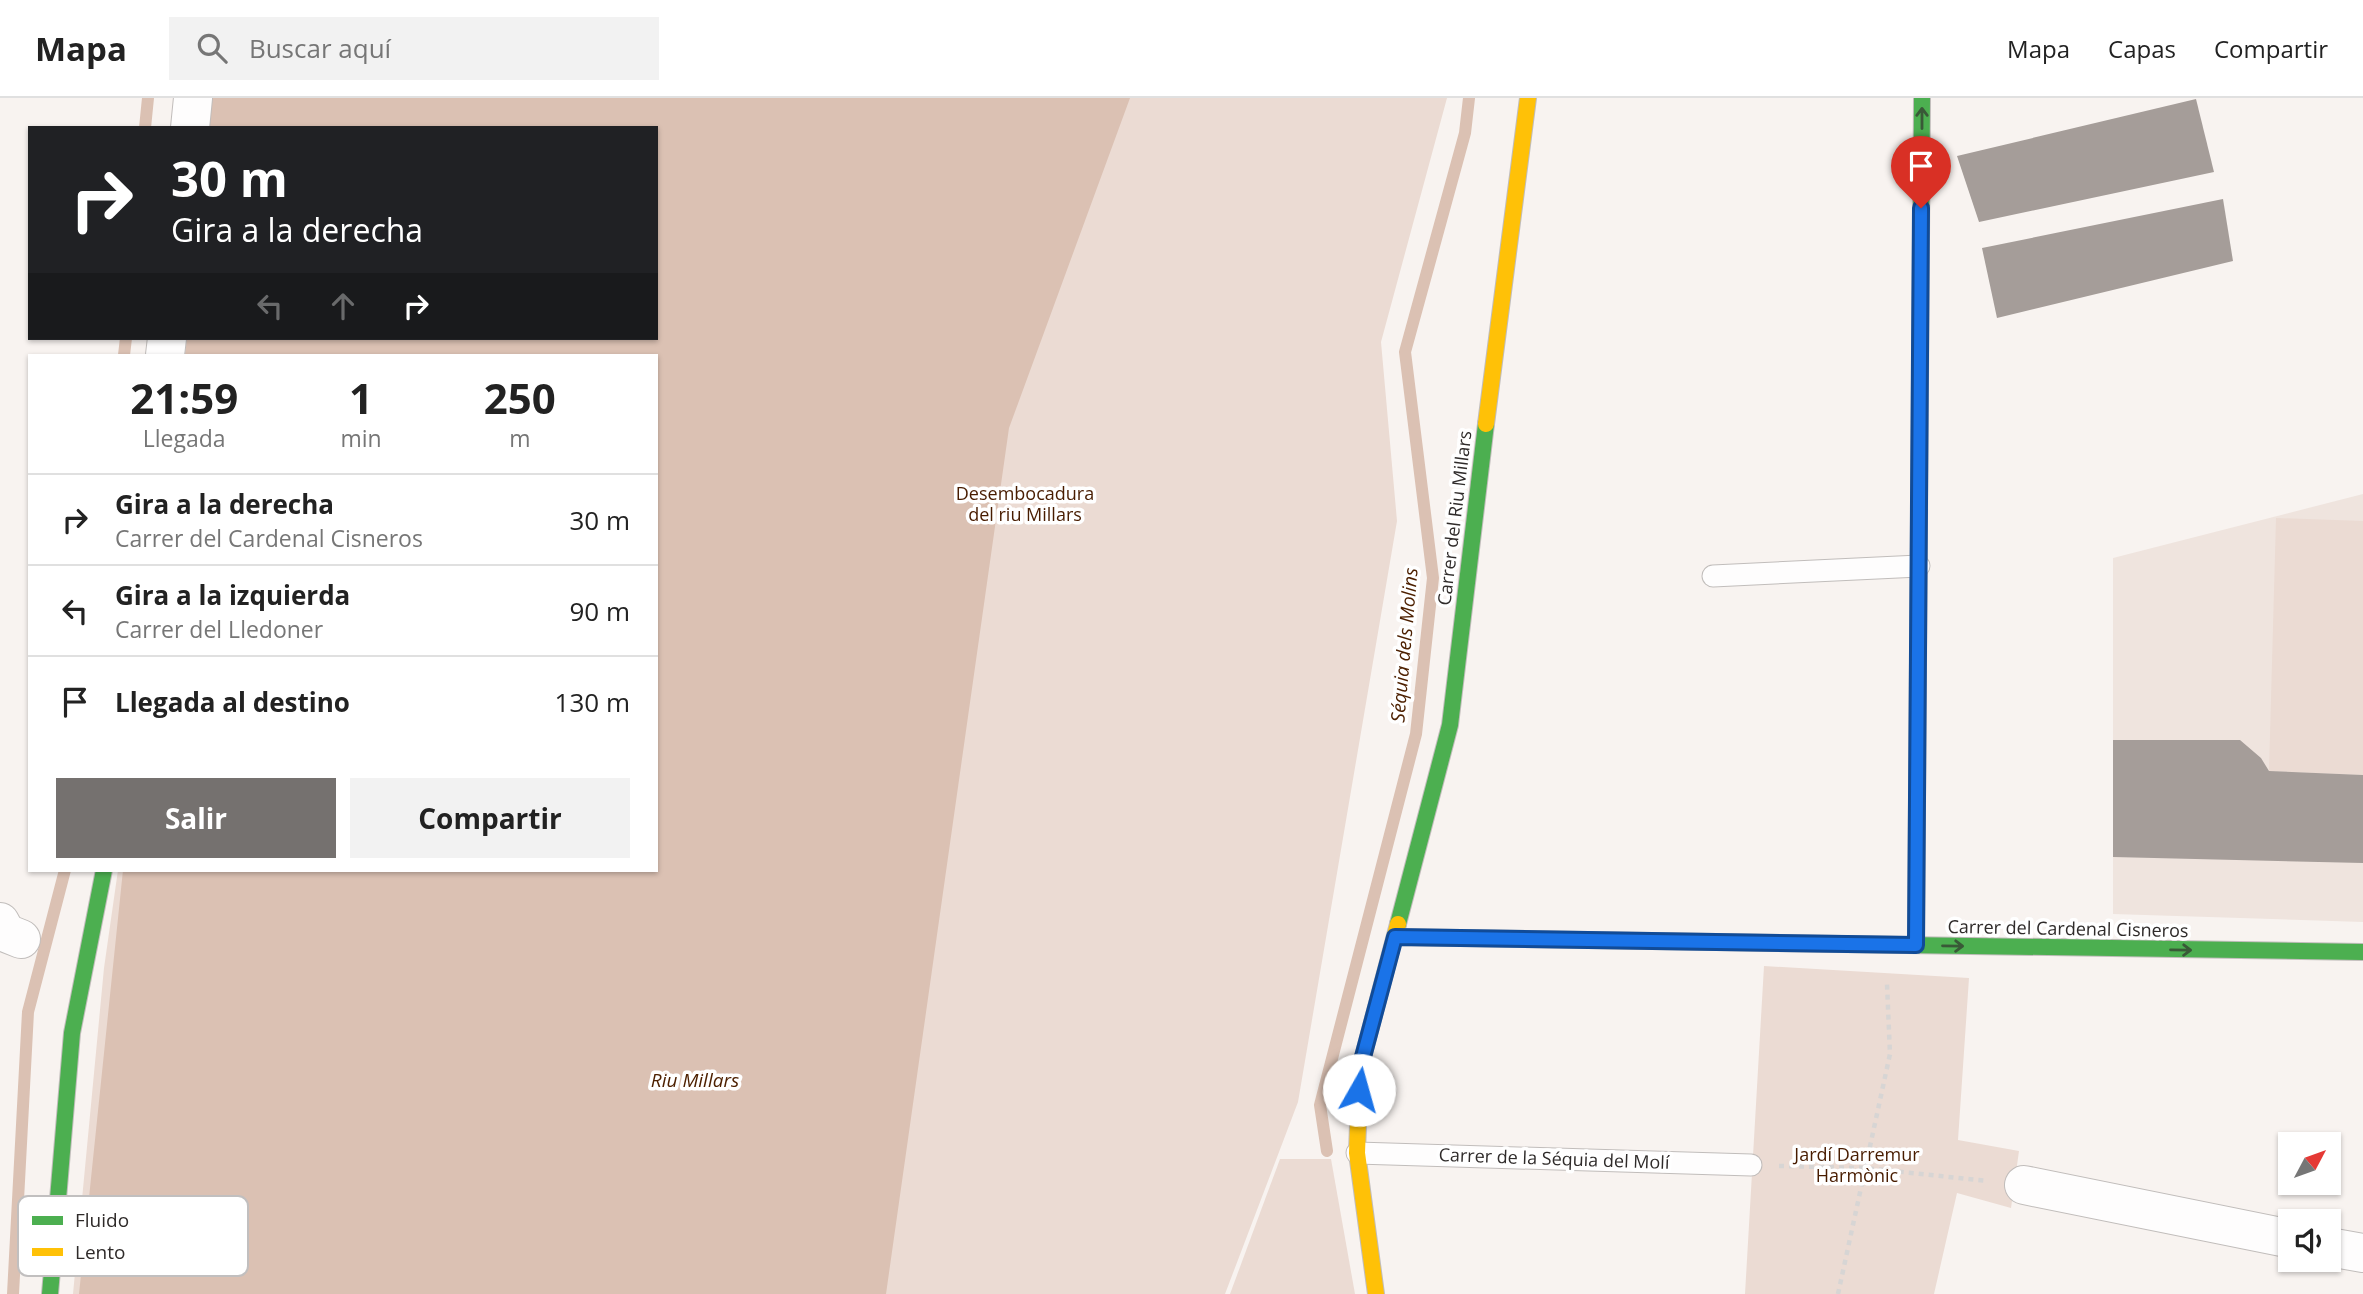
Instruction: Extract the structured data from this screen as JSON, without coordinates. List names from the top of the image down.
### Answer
{
  "streets": {
    "street": ["Carrer del Riu Millars", "Carrer del Cardenal Cisneros"],
    "lane": ["Carrer de la Séquia del Molí"]
  },
  "crossings": [
    ["Carrer del Riu Millars", "Carrer del Cardenal Cisneros"]
  ],
  "one_way": ["Carrer del Cardenal Cisneros"],
  "water": ["Séquia dels Molins", "Riu Millars"],
  "parks": ["Desembocadura del riu Millars", "Jardí Darremur Harmònic"],
  "legend": ["Fluido", "Lento"],
  "north": "top right",
  "page": {
    "header": "Mapa",
    "search": "Buscar aquí",
    "nav": ["Mapa", "Capas", "Compartir"],
    "turn": ["30 m", "Gira a la derecha"],
    "eta": [
      "21:59",
      "Llegada",
      "1",
      "min",
      "250",
      "m"
    ],
    "list": [
      {
        "name": "Gira a la derecha",
        "note": "Carrer del Cardenal Cisneros",
        "value": "30 m"
      },
      {
        "name": "Gira a la izquierda",
        "note": "Carrer del Lledoner",
        "value": "90 m"
      },
      {
        "name": "Llegada al destino",
        "value": "130 m"
      }
    ],
    "buttons": ["Salir", "Compartir"]
  }
}
